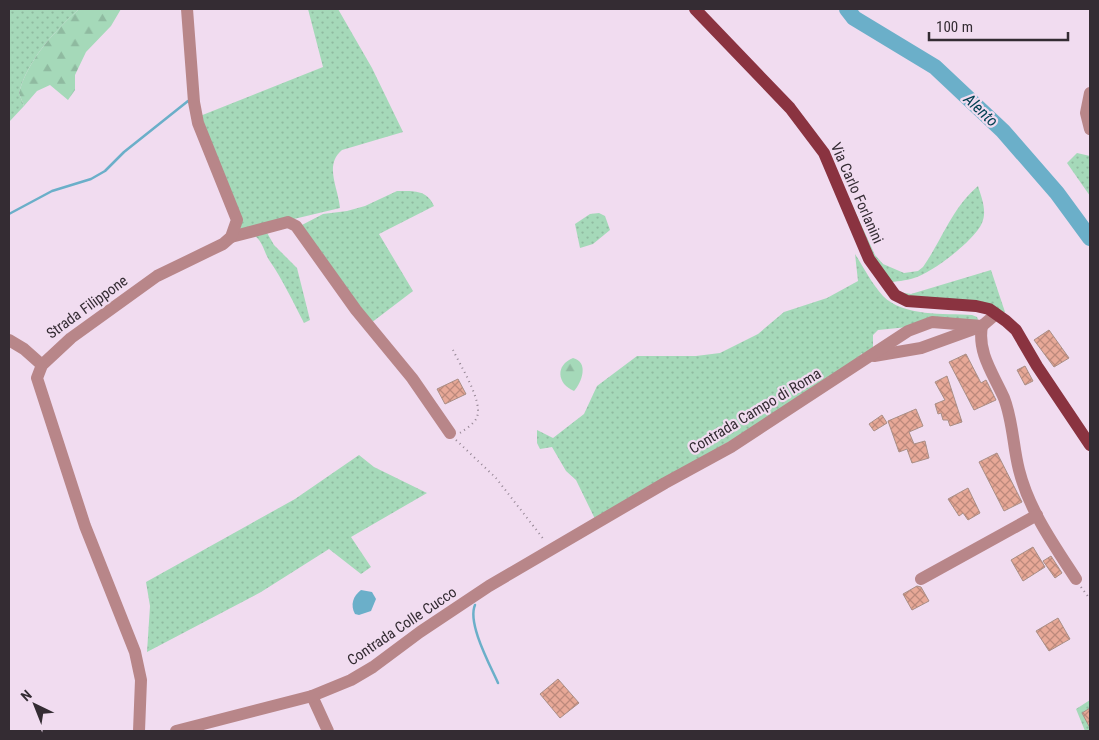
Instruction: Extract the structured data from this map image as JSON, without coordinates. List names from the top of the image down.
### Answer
{
  "streets": {
    "main road": ["Via Carlo Forlanini"],
    "street": ["Strada Filippone", "Contrada Campo di Roma", "Contrada Colle Cucco"]
  },
  "crossings": [
    ["Contrada Campo di Roma", "Contrada Colle Cucco"]
  ],
  "water": ["Alento"],
  "scale_bar": "100 m",
  "north": "top left"
}
